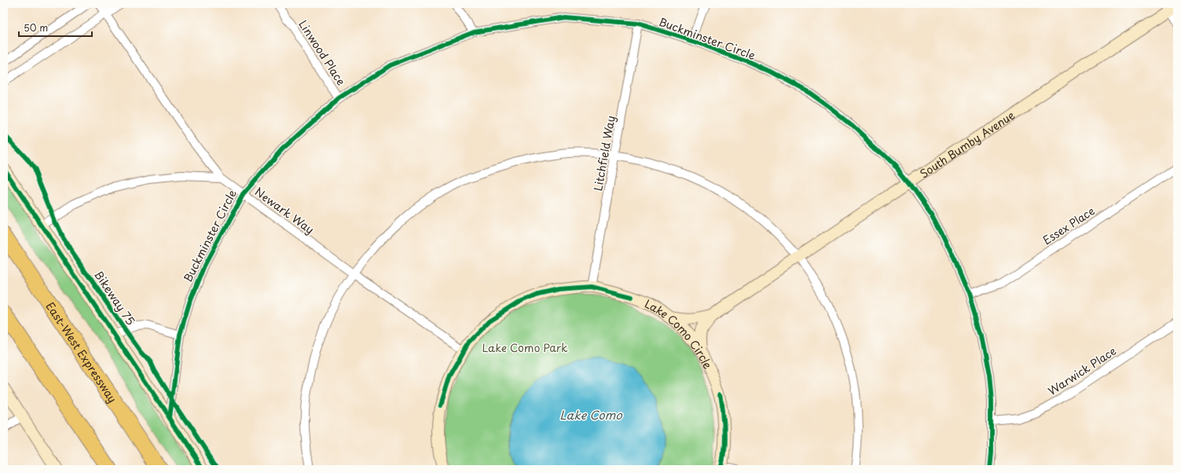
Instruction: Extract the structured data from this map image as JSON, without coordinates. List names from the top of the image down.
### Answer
{
  "streets": {
    "highway": ["East-West Expressway"],
    "street": [
      "Buckminster Circle",
      "Linwood Place",
      "South Bumby Avenue",
      "Litchfield Way",
      "Newark Way",
      "Essex Place",
      "Lake Como Circle",
      "Warwick Place"
    ],
    "cycle path": ["Bikeway 75"]
  },
  "crossings": [
    ["Buckminster Circle", "Linwood Place"],
    ["Buckminster Circle", "South Bumby Avenue"],
    ["Buckminster Circle", "Litchfield Way"],
    ["Buckminster Circle", "Newark Way"],
    ["Buckminster Circle", "Essex Place"],
    ["Buckminster Circle", "Warwick Place"],
    ["South Bumby Avenue", "Lake Como Circle"],
    ["Litchfield Way", "Lake Como Circle"],
    ["Newark Way", "Lake Como Circle"]
  ],
  "water": ["Lake Como"],
  "parks": ["Lake Como Park"],
  "scale_bar": "50 m"
}
